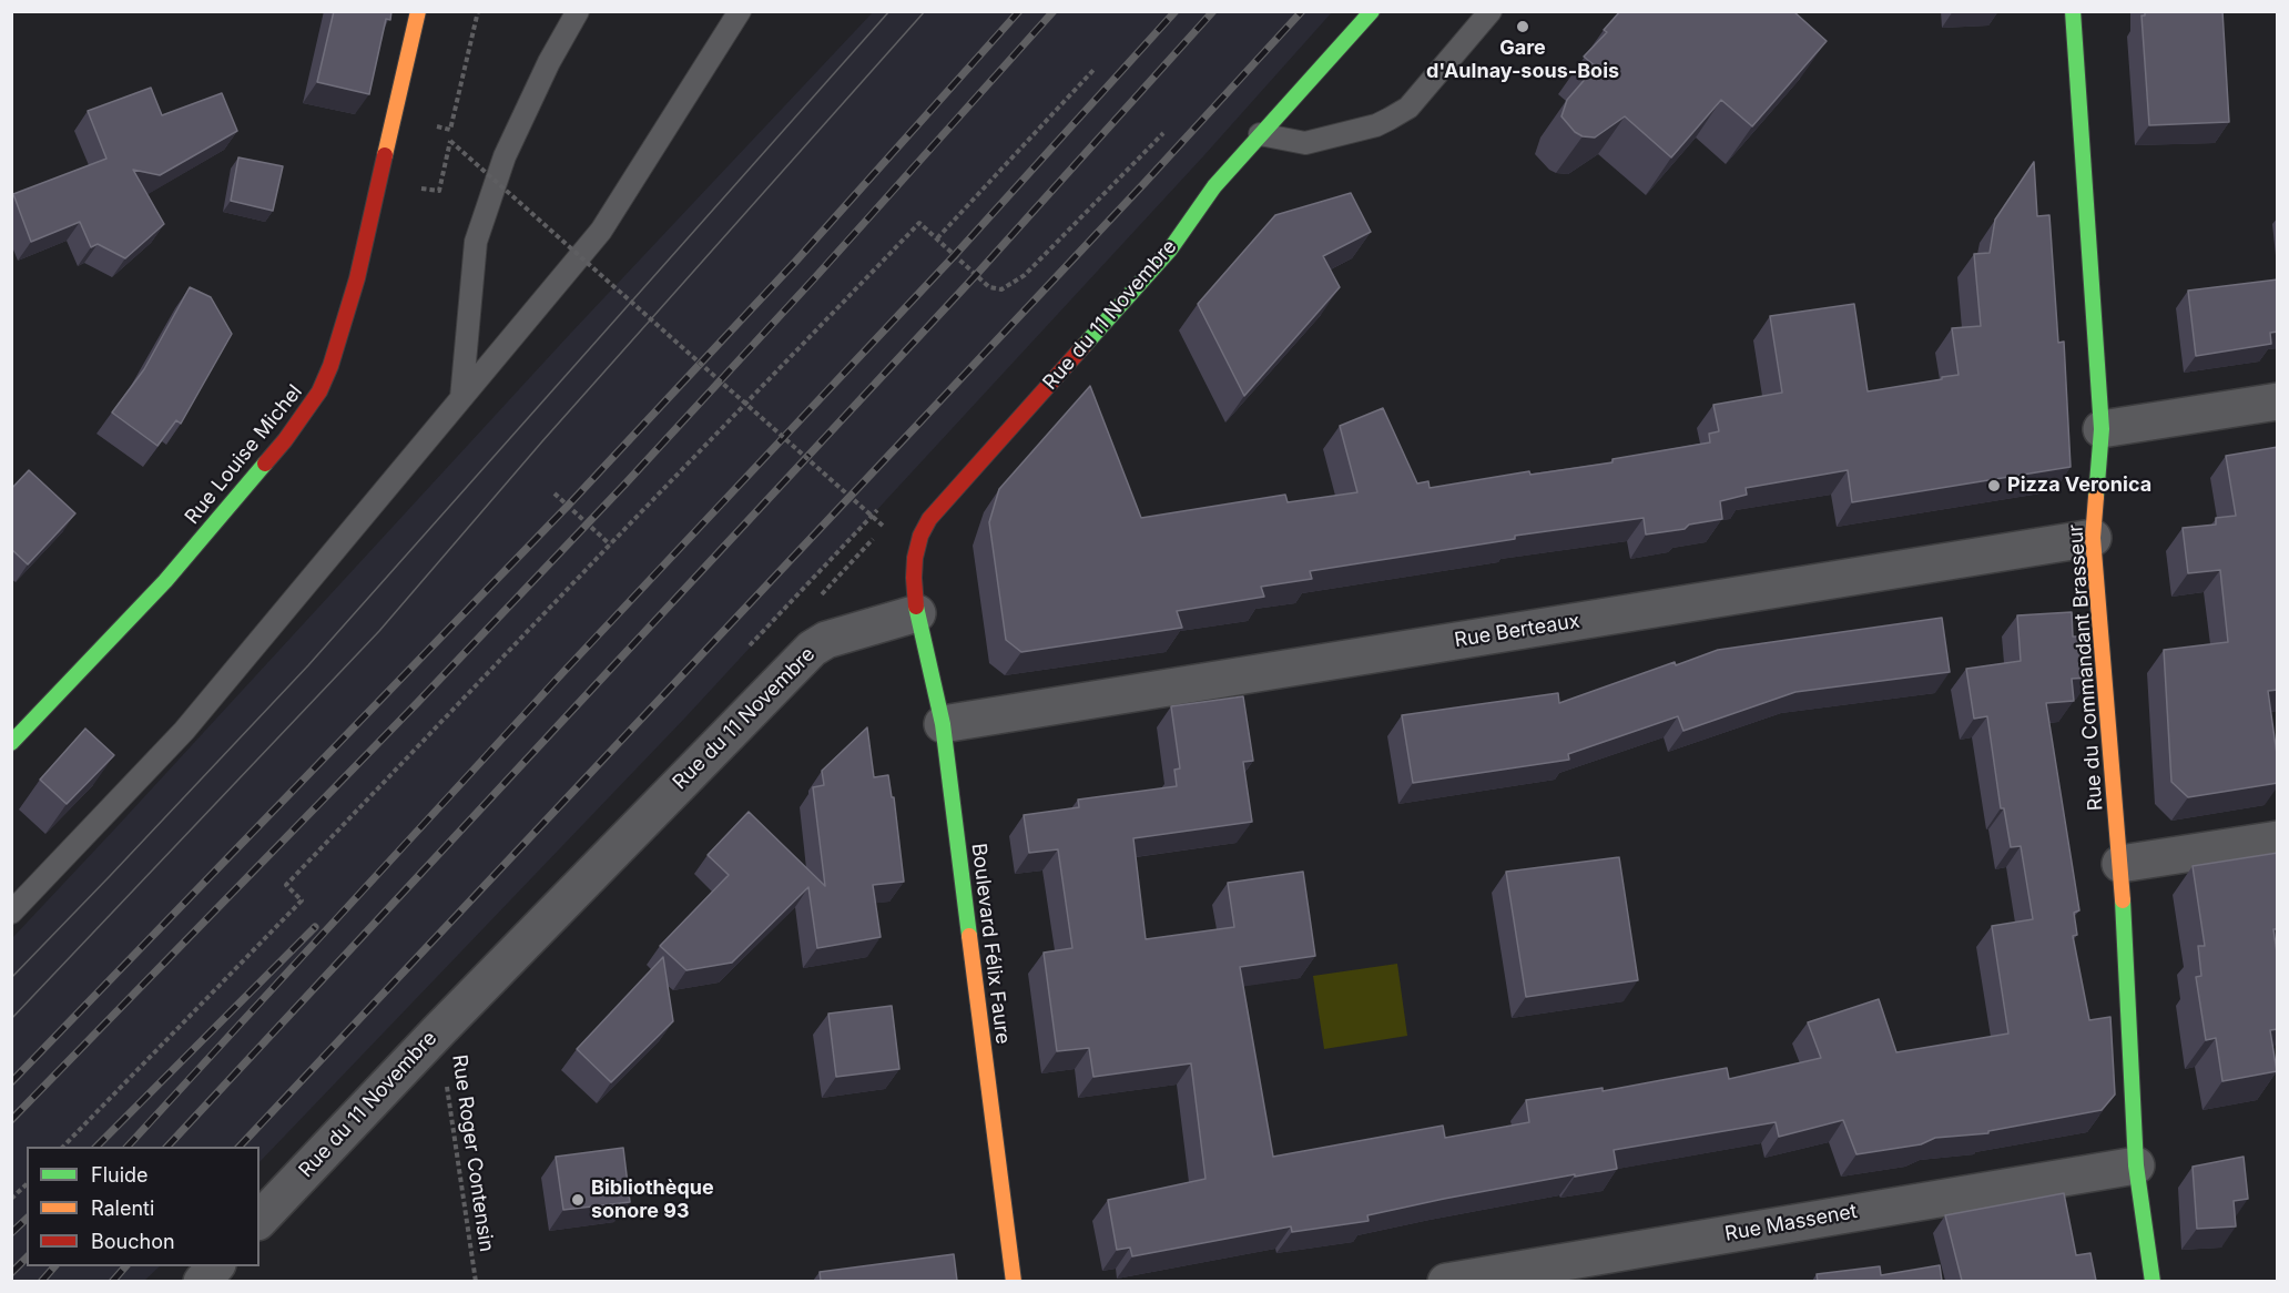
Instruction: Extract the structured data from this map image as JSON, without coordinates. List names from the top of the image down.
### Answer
{
  "streets": {
    "street": [
      "Rue du 11 Novembre",
      "Rue Louise Michel",
      "Rue Berteaux",
      "Rue du Commandant Brasseur",
      "Boulevard Félix Faure",
      "Rue Massenet"
    ],
    "path": ["Rue Roger Contensin"]
  },
  "crossings": [
    ["Rue du 11 Novembre", "Boulevard Félix Faure"],
    ["Rue du 11 Novembre", "Rue Roger Contensin"],
    ["Rue Berteaux", "Rue du Commandant Brasseur"],
    ["Rue Berteaux", "Boulevard Félix Faure"],
    ["Rue du Commandant Brasseur", "Rue Massenet"]
  ],
  "places": ["Gare d'Aulnay-sous-Bois", "Pizza Veronica", "Bibliothèque sonore 93"],
  "legend": ["Fluide", "Ralenti", "Bouchon"]
}
